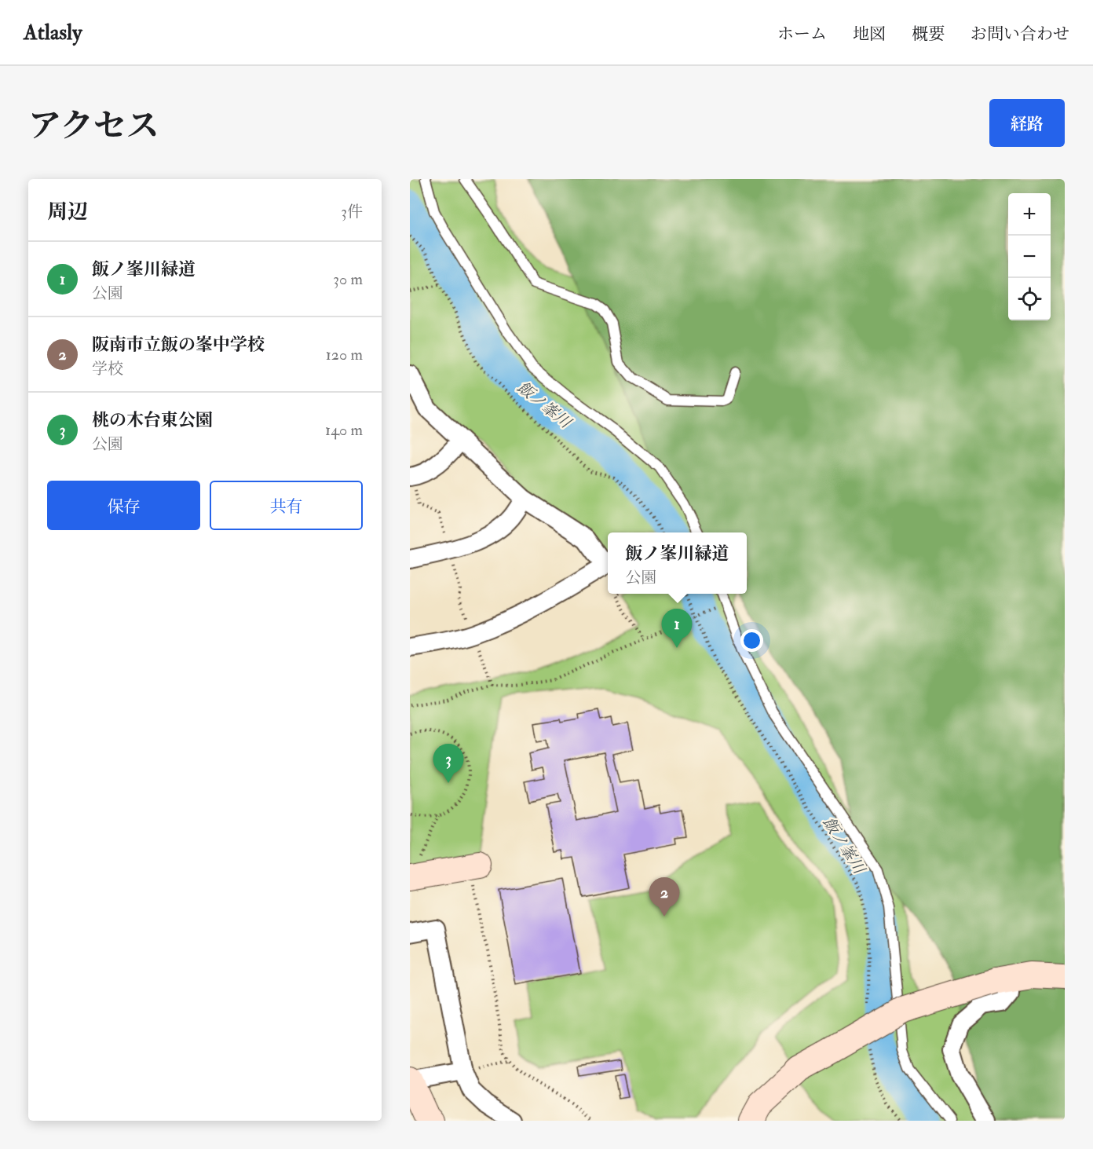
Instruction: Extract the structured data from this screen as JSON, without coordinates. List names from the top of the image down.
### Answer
{
  "water": ["飯ノ峯川"],
  "page": {
    "header": "Atlasly",
    "nav": [
      "ホーム",
      "地図",
      "概要",
      "お問い合わせ"
    ],
    "title": "アクセス",
    "buttons": [
      "経路",
      ["保存", "共有"]
    ],
    "heading": ["周辺", "3件"],
    "map_buttons": ["+", "−"],
    "list": [
      {
        "mark": "1",
        "name": "飯ノ峯川緑道",
        "note": "公園",
        "value": "30 m"
      },
      {
        "mark": "2",
        "name": "阪南市立飯の峯中学校",
        "note": "学校",
        "value": "120 m"
      },
      {
        "mark": "3",
        "name": "桃の木台東公園",
        "note": "公園",
        "value": "140 m"
      }
    ],
    "popup": ["飯ノ峯川緑道", "公園"],
    "pins": ["1", "3", "2"]
  }
}
